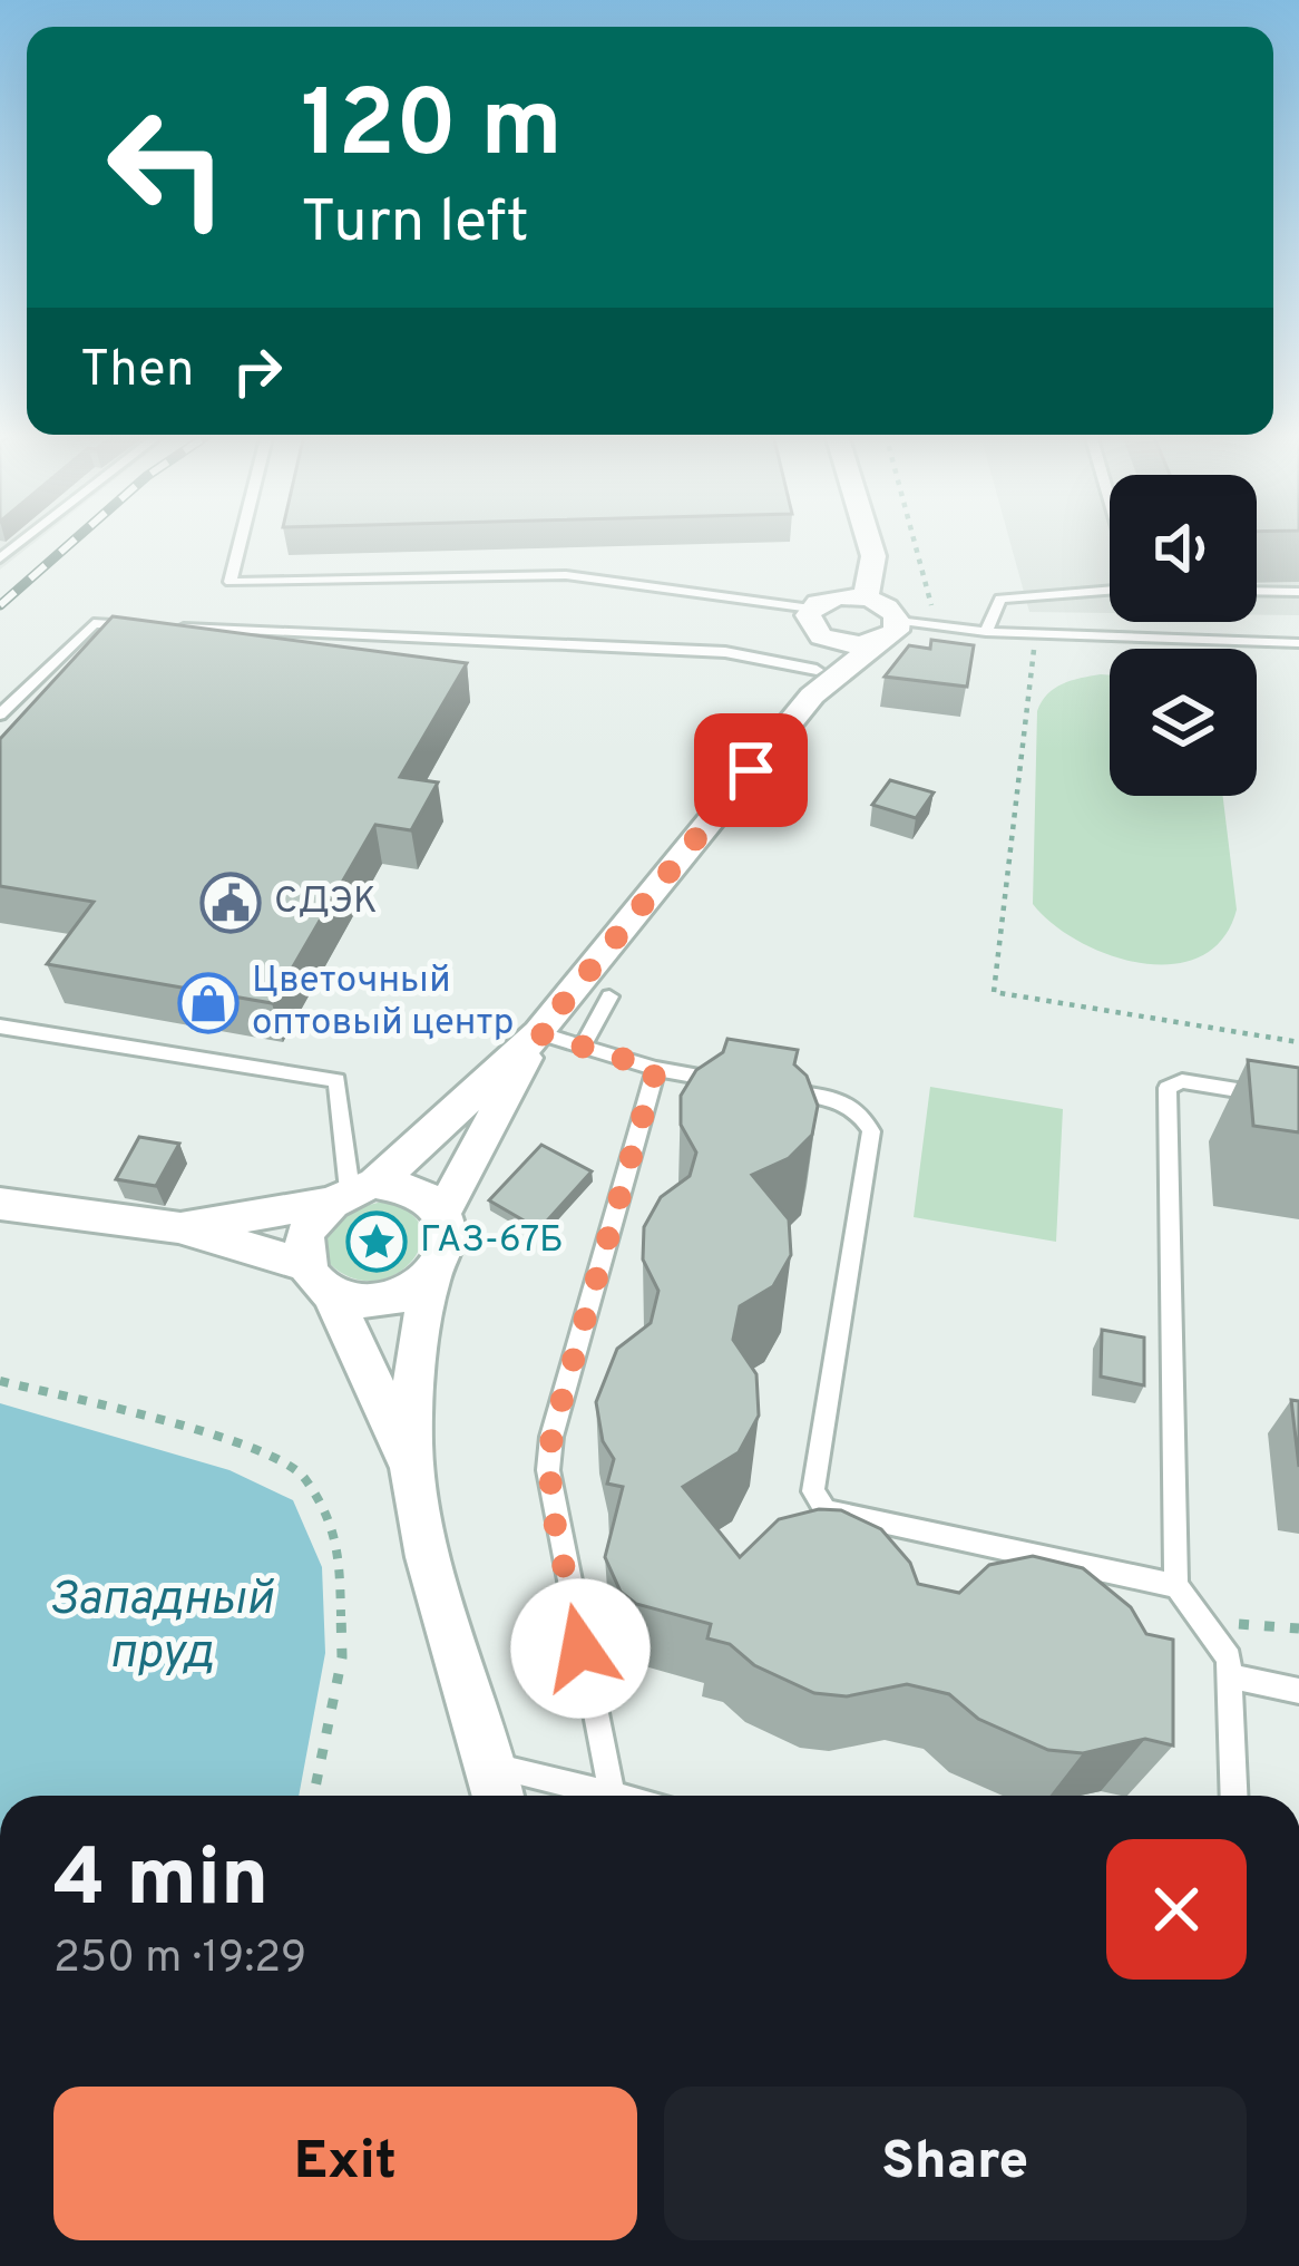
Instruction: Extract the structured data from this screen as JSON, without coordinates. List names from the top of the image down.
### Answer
{
  "water": ["Западный пруд"],
  "places": {
    "public building": ["СДЭК"],
    "shop": ["Цветочный оптовый центр"],
    "place": ["ГАЗ-67Б"]
  },
  "page": {
    "turn": ["120 m", "Turn left"],
    "then": "Then",
    "heading": ["4 min", "250 m · 19:29"],
    "buttons": ["Exit", "Share"]
  }
}
